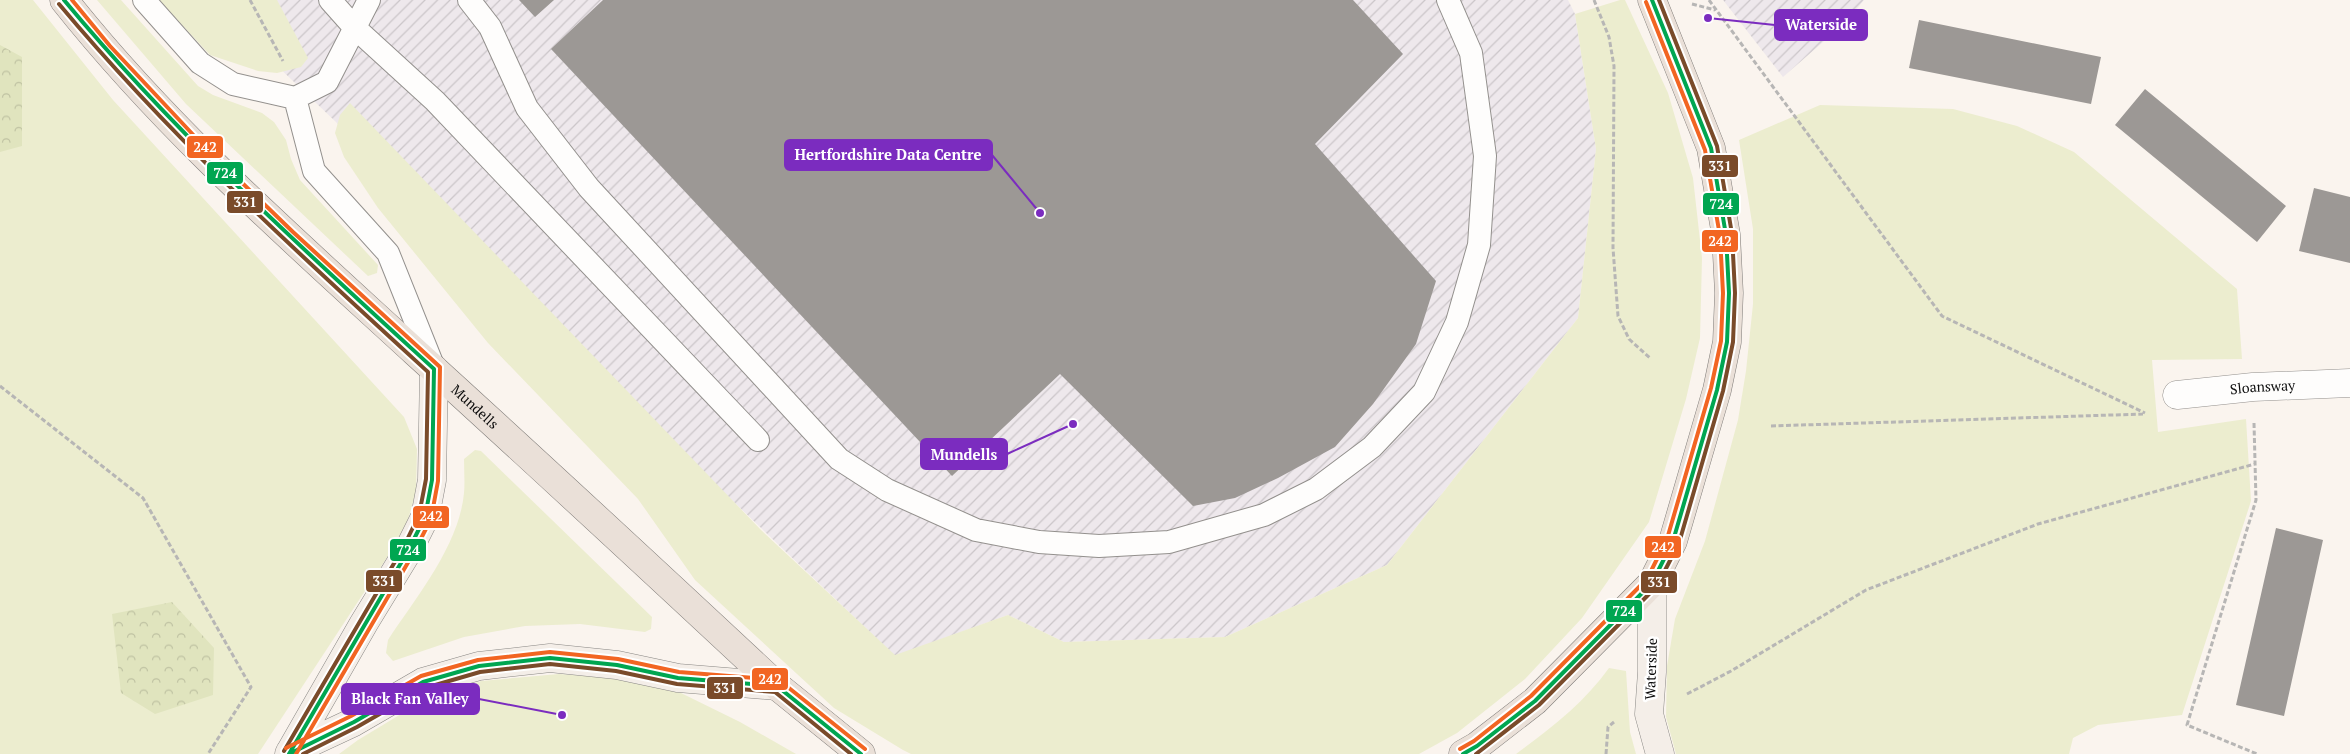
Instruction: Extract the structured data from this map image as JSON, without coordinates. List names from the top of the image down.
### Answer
{
  "streets": {
    "main road": ["Mundells"],
    "street": ["Sloansway", "Waterside"]
  },
  "places": [
    "Waterside",
    "Hertfordshire Data Centre",
    "Mundells",
    "Black Fan Valley"
  ],
  "lines": ["transit line 724", "transit line 331", "transit line 242"]
}
